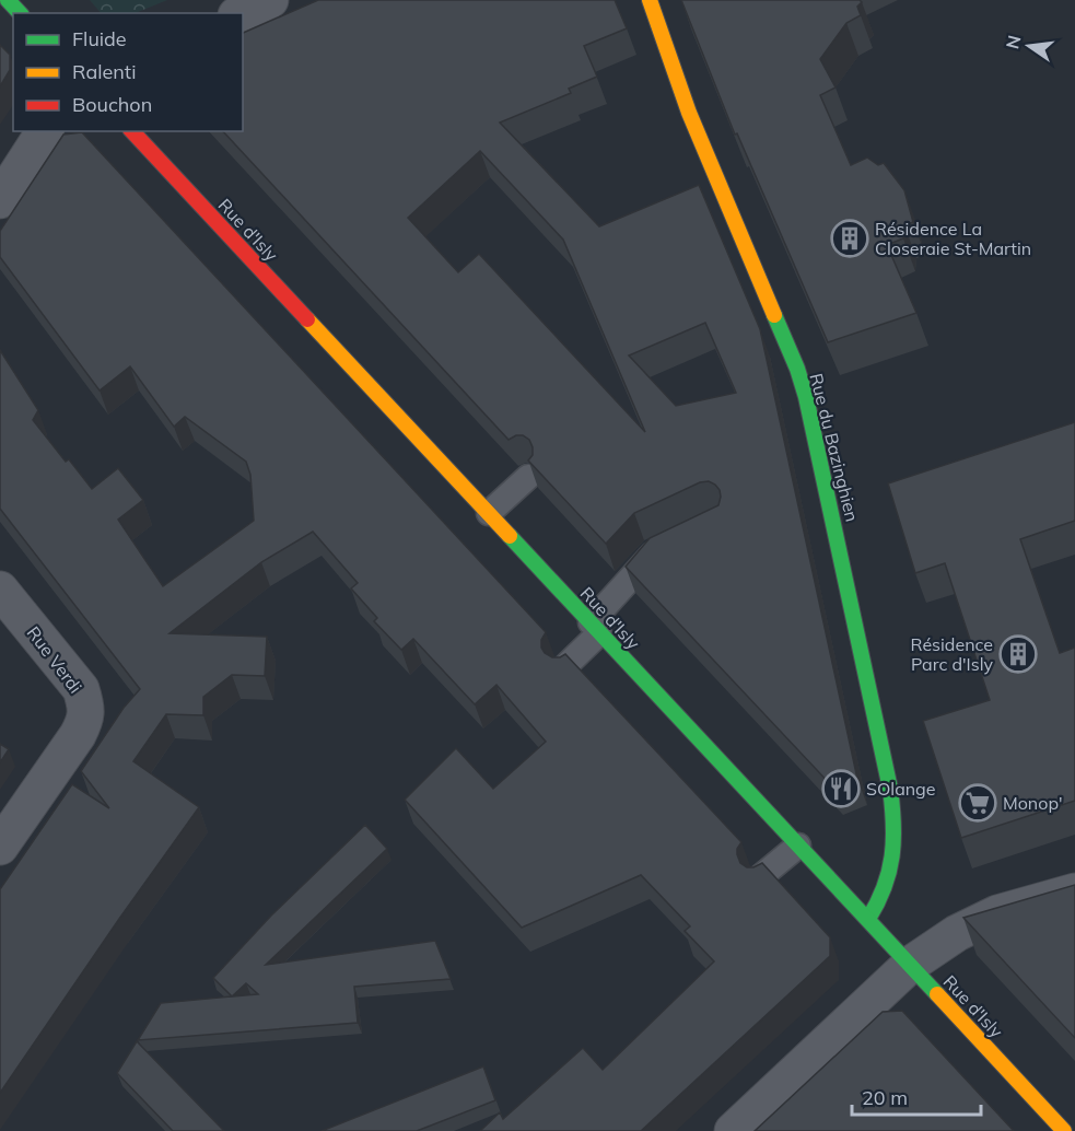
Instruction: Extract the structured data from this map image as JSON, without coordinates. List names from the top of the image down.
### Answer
{
  "streets": {
    "street": ["Rue d'Isly", "Rue du Bazinghien", "Rue Verdi"]
  },
  "crossings": [
    ["Rue d'Isly", "Rue du Bazinghien"]
  ],
  "places": {
    "building": ["Résidence La Closeraie St-Martin", "Résidence Parc d'Isly"],
    "restaurant": ["SOlange"],
    "supermarket": ["Monop'"]
  },
  "legend": ["Fluide", "Ralenti", "Bouchon"],
  "scale_bar": "20 m",
  "north": "left"
}
